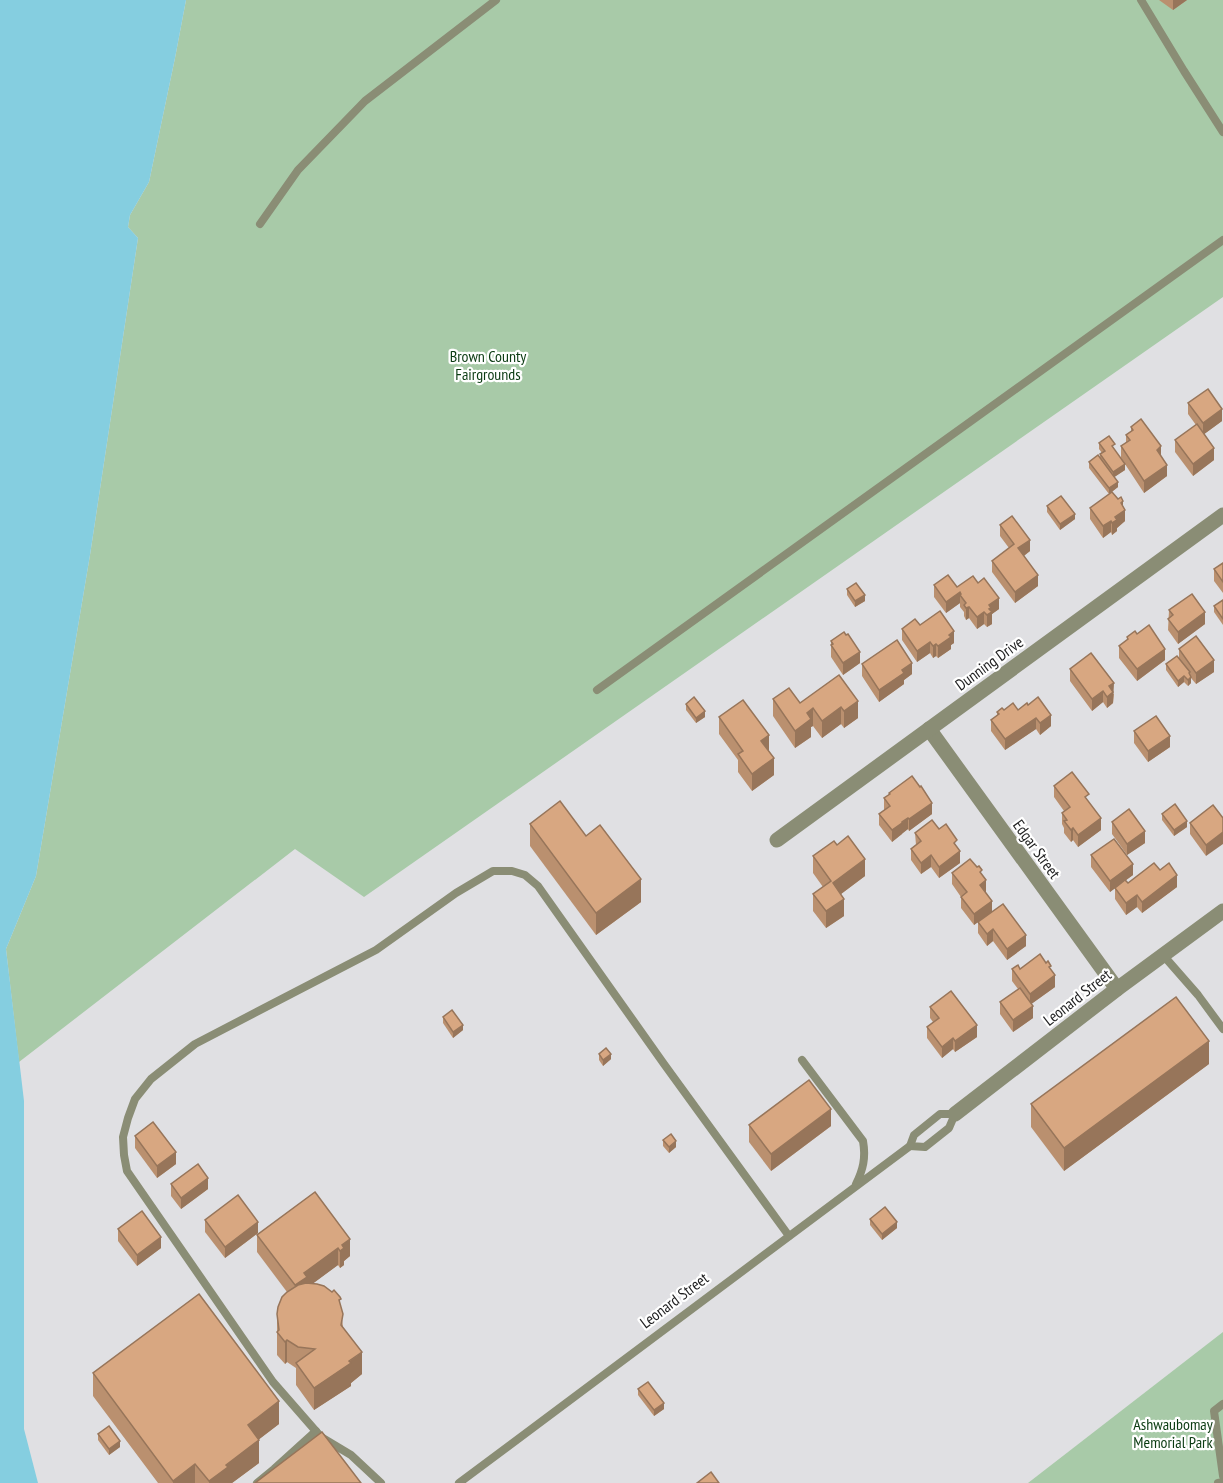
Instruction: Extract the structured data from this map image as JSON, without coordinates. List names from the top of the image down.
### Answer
{
  "streets": {
    "street": ["Dunning Drive", "Edgar Street", "Leonard Street"]
  },
  "crossings": [
    ["Dunning Drive", "Edgar Street"],
    ["Edgar Street", "Leonard Street"]
  ],
  "parks": ["Brown County Fairgrounds", "Ashwaubomay Memorial Park"]
}
